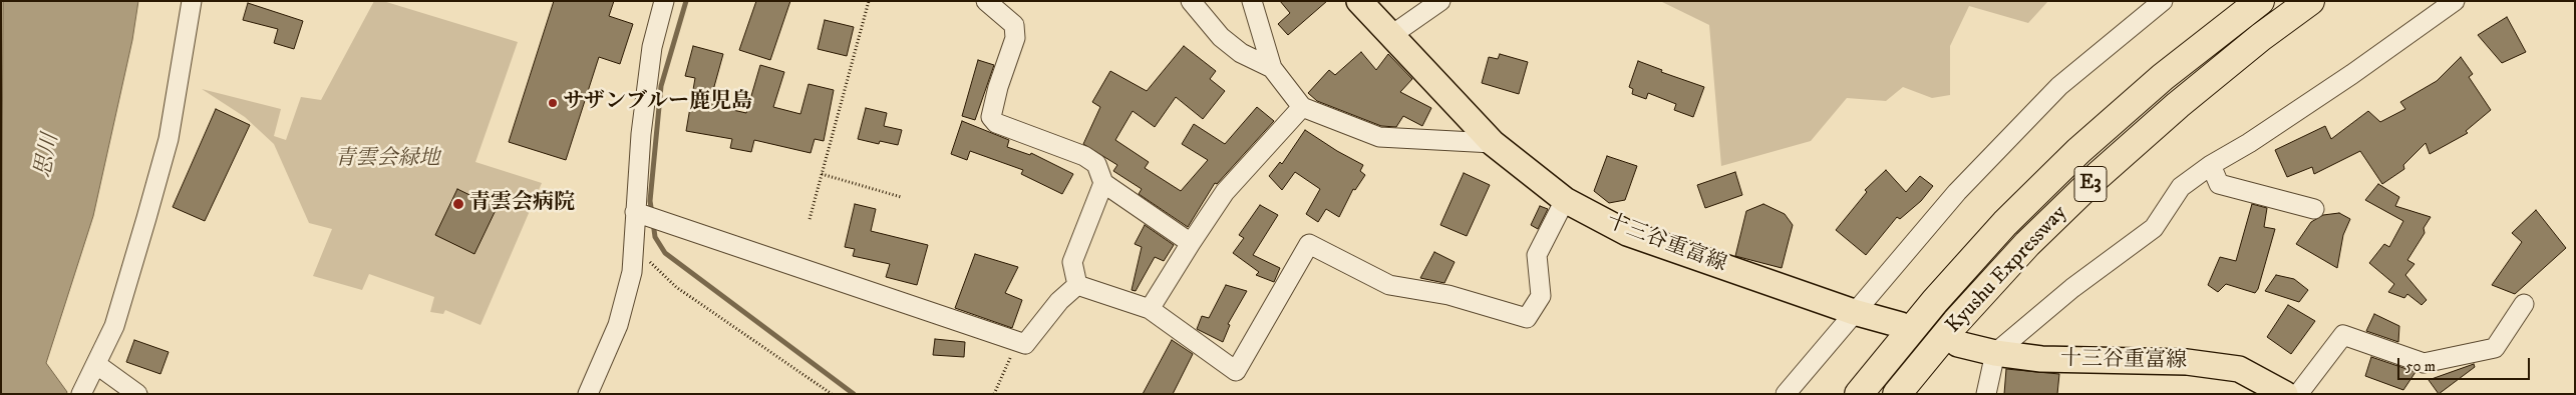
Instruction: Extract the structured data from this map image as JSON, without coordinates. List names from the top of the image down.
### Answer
{
  "streets": {
    "highway": ["E3", "Kyushu Expressway"],
    "main road": ["十三谷重富線"]
  },
  "water": ["思川"],
  "parks": ["青雲会緑地"],
  "places": ["サザンブルー鹿児島", "青雲会病院"],
  "scale_bar": "50 m"
}
